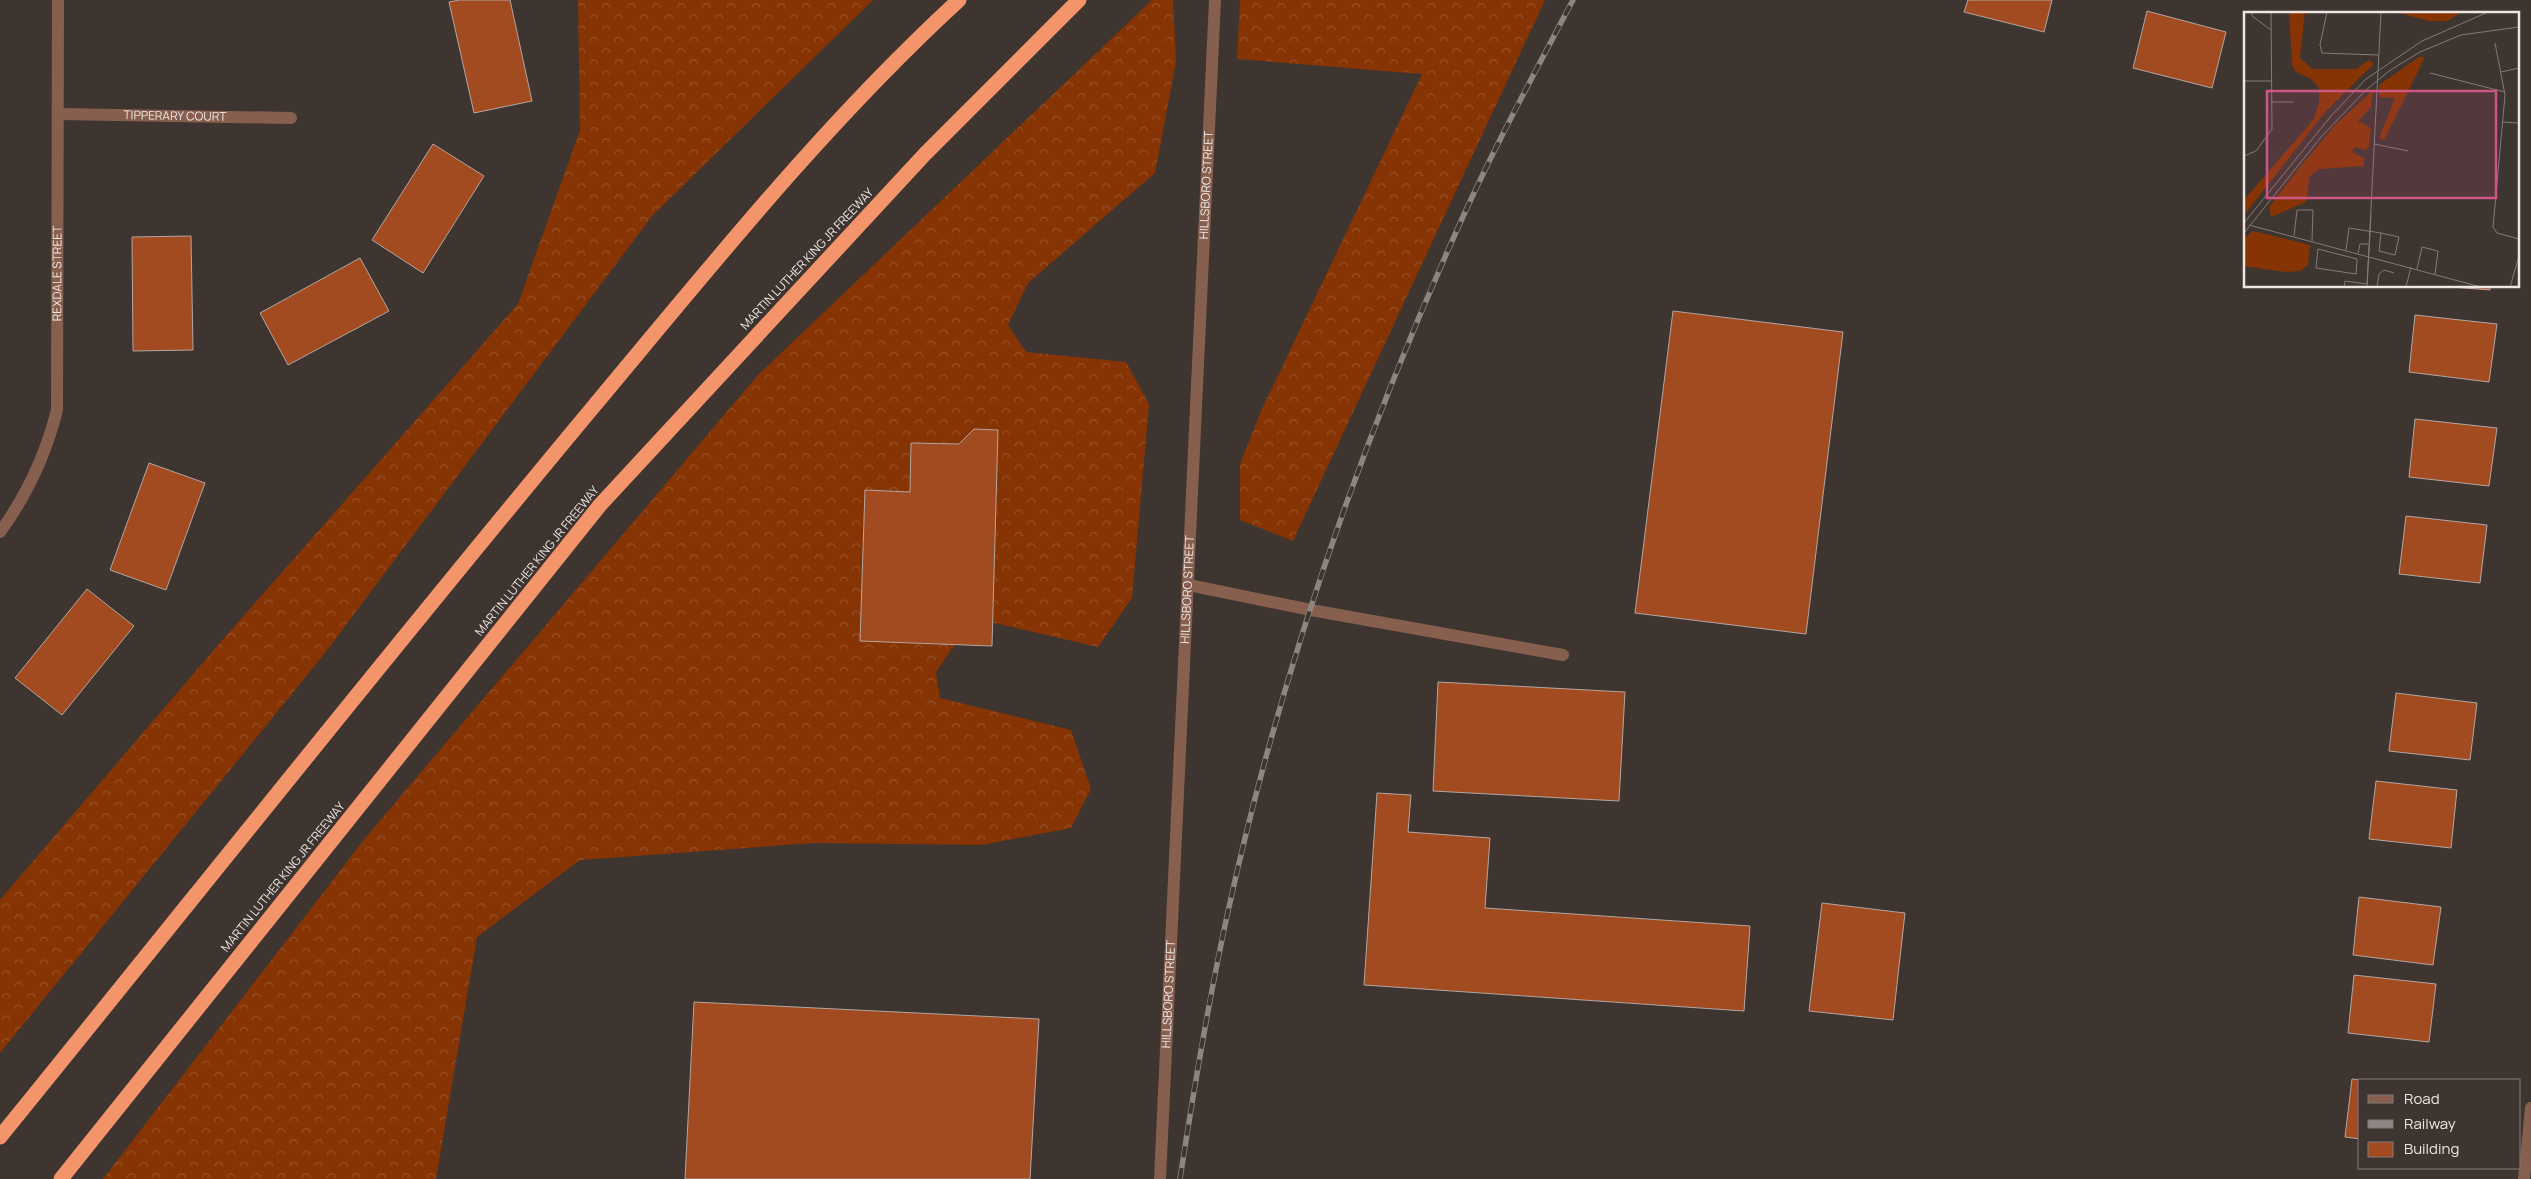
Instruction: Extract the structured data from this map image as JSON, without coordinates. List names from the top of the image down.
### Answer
{
  "streets": {
    "highway": ["MARTIN LUTHER KING JR FREEWAY"],
    "street": ["TIPPERARY COURT", "HILLSBORO STREET", "REXDALE STREET"]
  },
  "crossings": [
    ["TIPPERARY COURT", "REXDALE STREET"]
  ],
  "legend": ["Road", "Railway", "Building"]
}
